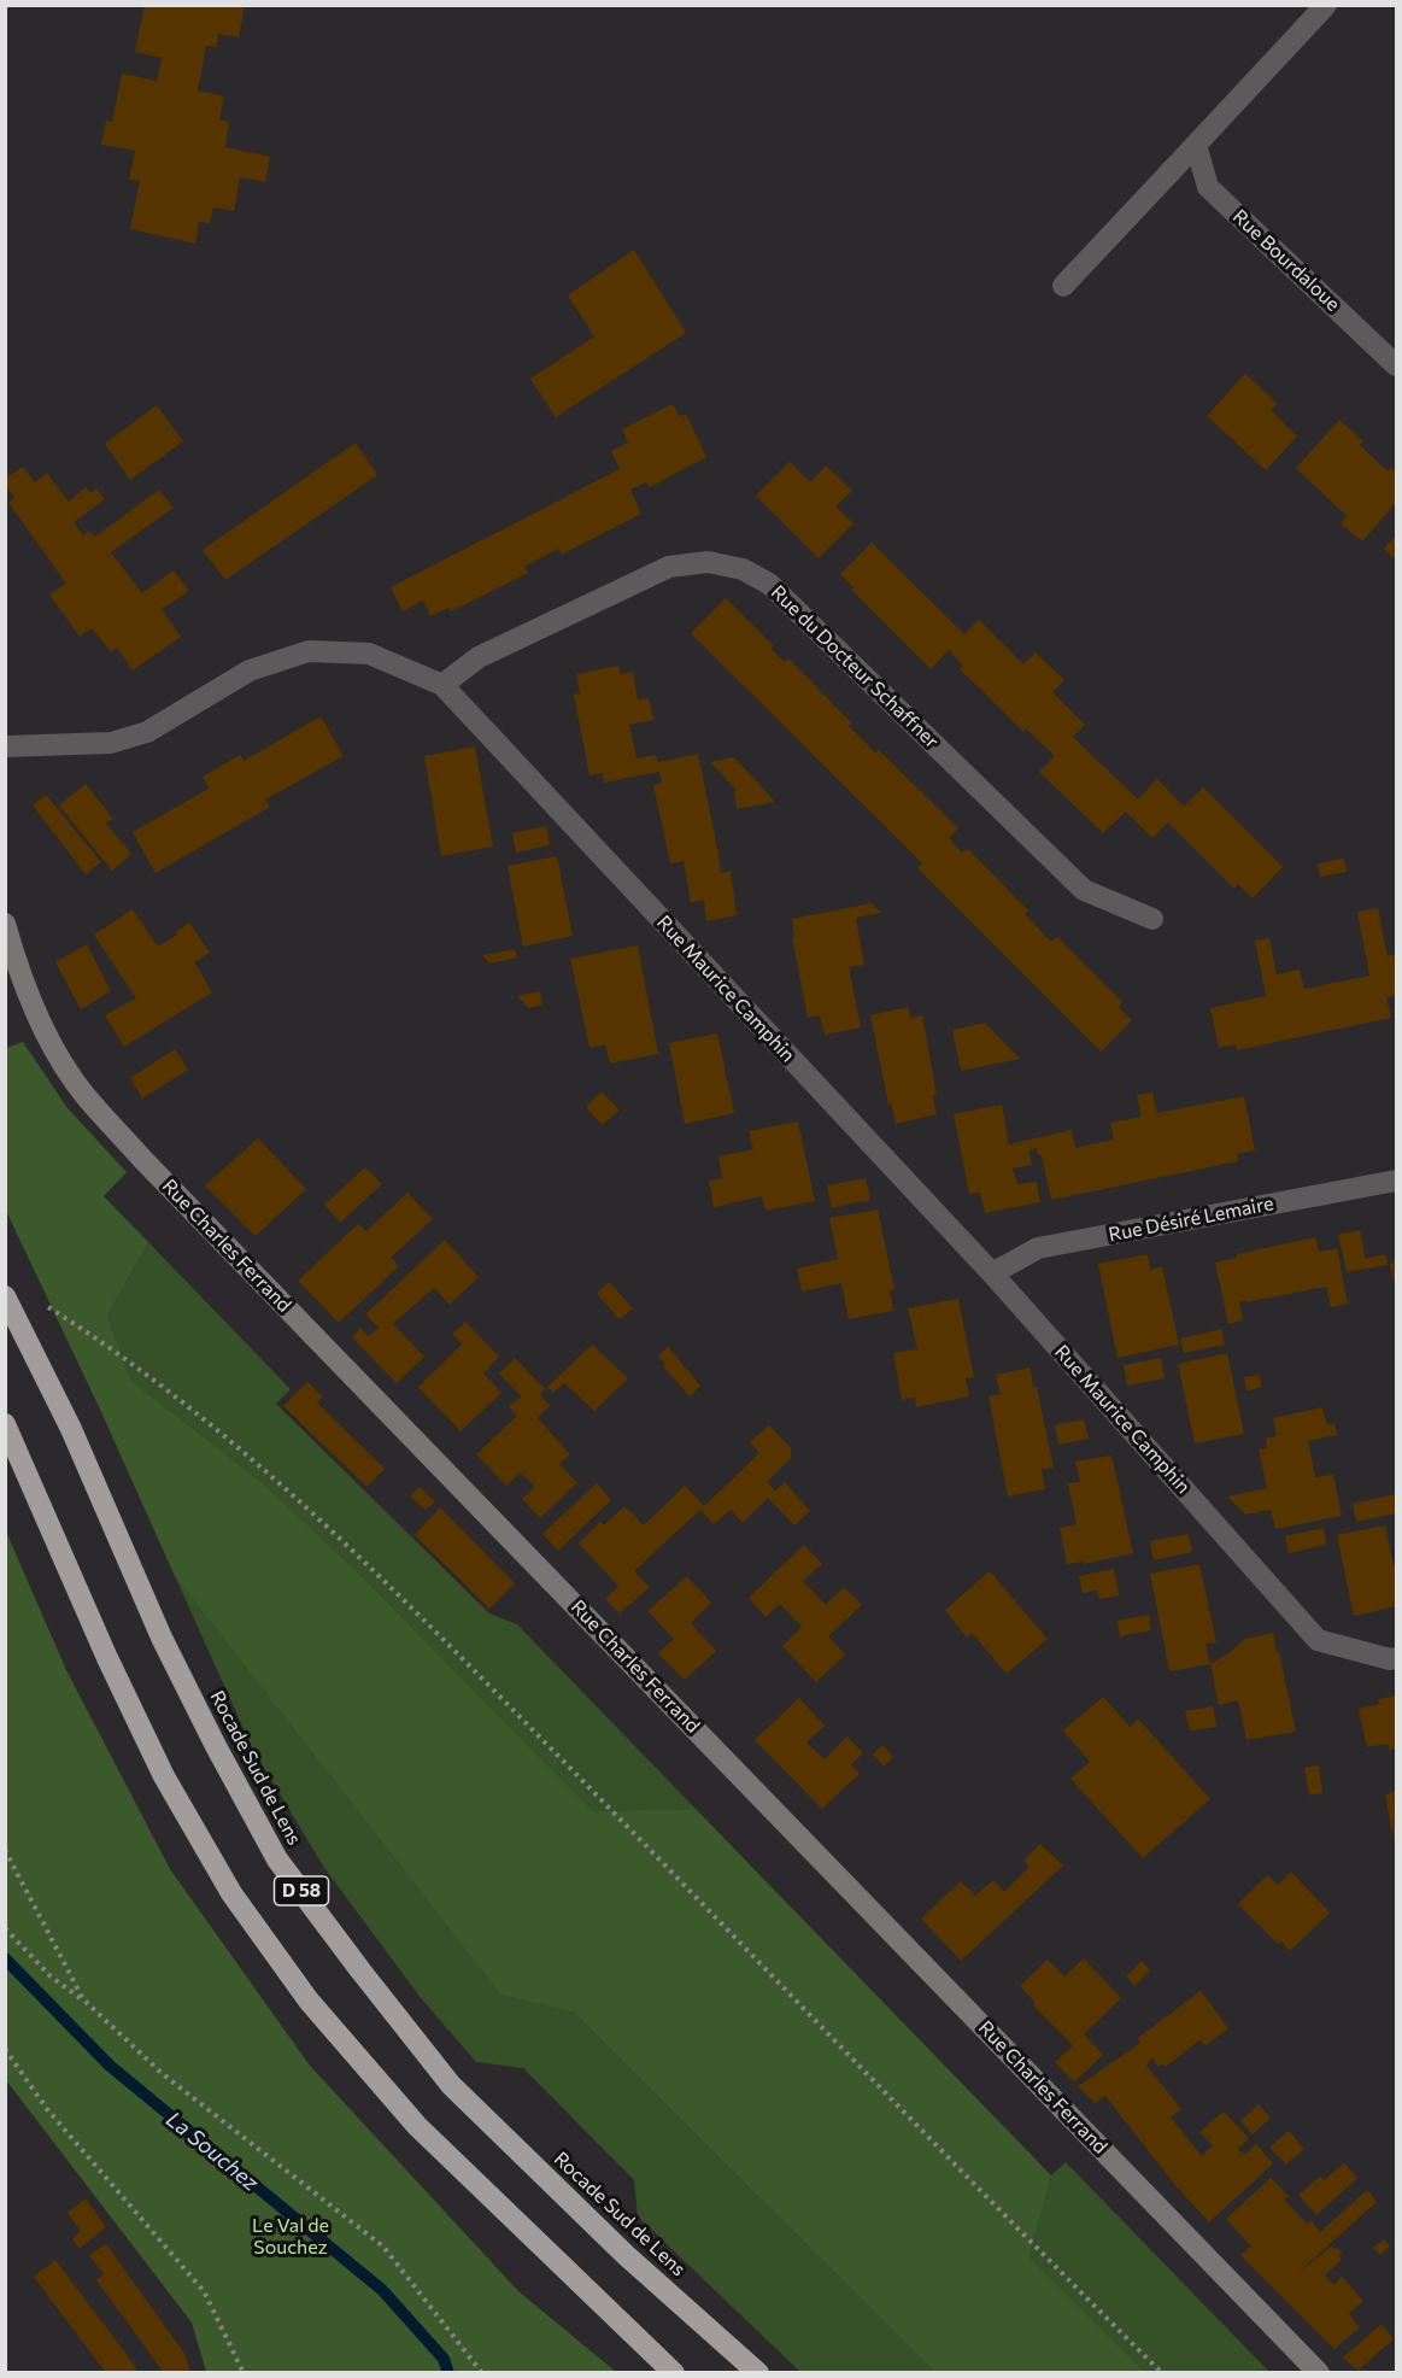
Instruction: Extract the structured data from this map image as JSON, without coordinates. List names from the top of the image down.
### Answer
{
  "streets": {
    "highway": ["Rocade Sud de Lens", "D 58"],
    "street": [
      "Rue Bourdaloue",
      "Rue du Docteur Schaffner",
      "Rue Maurice Camphin",
      "Rue Désiré Lemaire",
      "Rue Charles Ferrand"
    ]
  },
  "crossings": [
    ["Rue du Docteur Schaffner", "Rue Maurice Camphin"],
    ["Rue Maurice Camphin", "Rue Désiré Lemaire"]
  ],
  "water": ["La Souchez"],
  "parks": ["Le Val de Souchez"]
}
